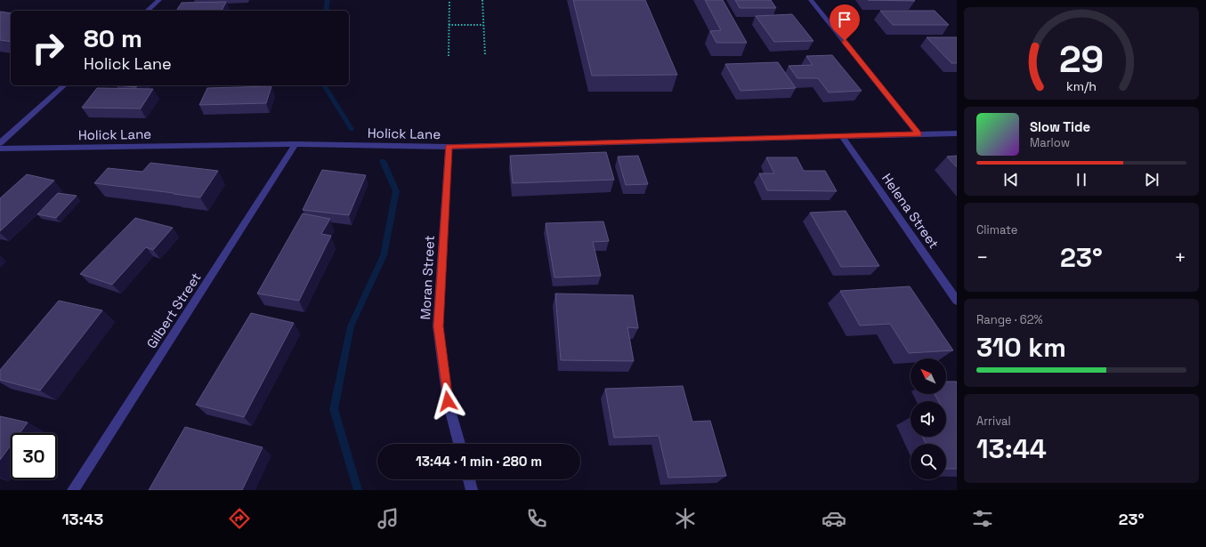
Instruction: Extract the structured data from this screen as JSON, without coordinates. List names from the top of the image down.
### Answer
{
  "streets": {
    "street": [
      "Holick Lane",
      "Helena Street",
      "Moran Street",
      "Gilbert Street"
    ]
  },
  "crossings": [
    ["Holick Lane", "Helena Street"],
    ["Holick Lane", "Moran Street"],
    ["Holick Lane", "Gilbert Street"]
  ],
  "north": "top left",
  "page": {
    "turn": ["80 m", "Holick Lane"],
    "song": ["Slow Tide", "Marlow"],
    "tile": [
      "Climate",
      ["Range · 62%", "310 km"],
      ["Arrival", "13:44"]
    ],
    "heat": ["−", "23°", "+"],
    "limit": "30",
    "trip": "13:44 · 1 min · 280 m",
    "tabs": ["13:43", "23°"],
    "gauge": ["29", "km/h"]
  }
}
